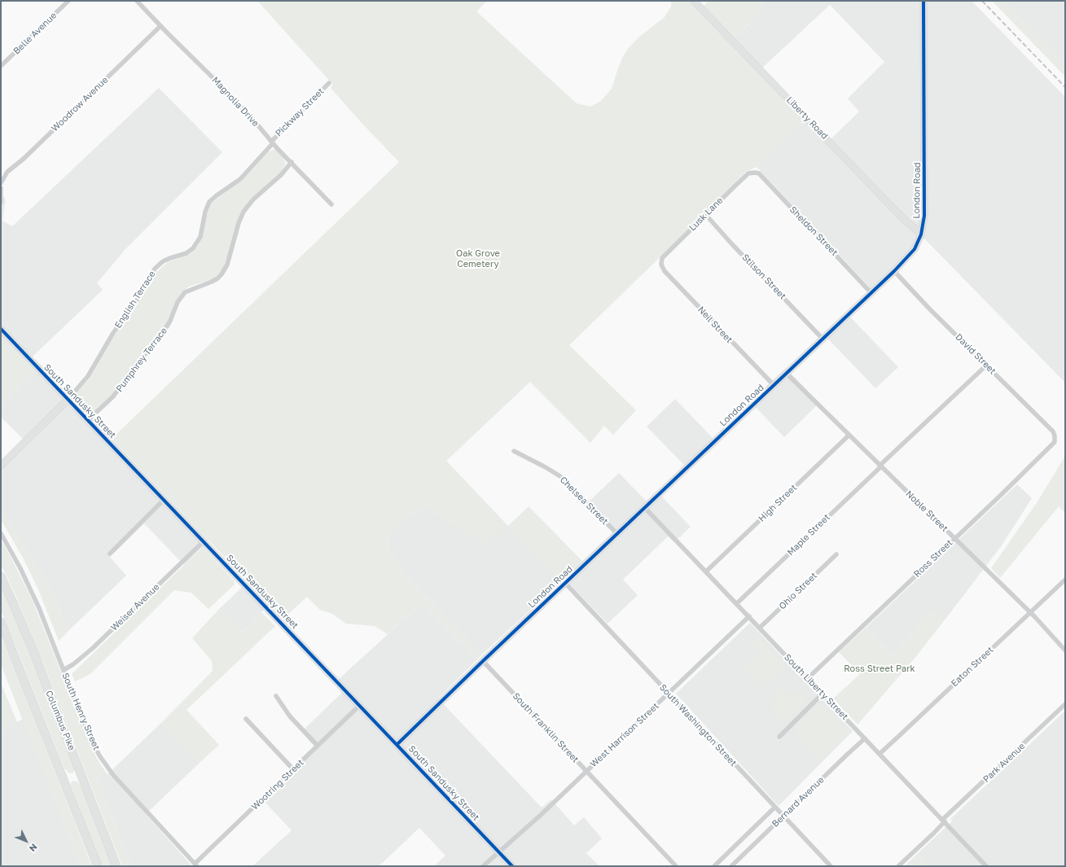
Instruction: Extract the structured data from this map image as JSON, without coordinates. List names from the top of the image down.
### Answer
{
  "streets": {
    "highway": ["Columbus Pike"],
    "street": [
      "Belle Avenue",
      "Magnolia Drive",
      "Woodrow Avenue",
      "Pickway Street",
      "Liberty Road",
      "London Road",
      "Lusk Lane",
      "Sheldon Street",
      "Stilson Street",
      "English Terrace",
      "Neil Street",
      "David Street",
      "Pumphrey Terrace",
      "South Sandusky Street",
      "Chelsea Street",
      "High Street",
      "Noble Street",
      "Maple Street",
      "Ross Street",
      "Ohio Street",
      "Weiser Avenue",
      "Eaton Street",
      "South Liberty Street",
      "South Henry Street",
      "South Washington Street",
      "South Franklin Street",
      "West Harrison Street",
      "Park Avenue",
      "Wootring Street",
      "Bernard Avenue"
    ]
  },
  "crossings": [
    ["Magnolia Drive", "Woodrow Avenue"],
    ["Magnolia Drive", "Pickway Street"],
    ["Magnolia Drive", "English Terrace"],
    ["Magnolia Drive", "Pumphrey Terrace"],
    ["Pickway Street", "English Terrace"],
    ["Liberty Road", "London Road"],
    ["London Road", "Sheldon Street"],
    ["London Road", "Stilson Street"],
    ["London Road", "Neil Street"],
    ["London Road", "David Street"],
    ["London Road", "South Sandusky Street"],
    ["London Road", "Chelsea Street"],
    ["London Road", "Noble Street"],
    ["London Road", "South Liberty Street"],
    ["London Road", "South Washington Street"],
    ["London Road", "South Franklin Street"],
    ["Lusk Lane", "Sheldon Street"],
    ["Lusk Lane", "Stilson Street"],
    ["Lusk Lane", "Neil Street"],
    ["English Terrace", "South Sandusky Street"],
    ["David Street", "Maple Street"],
    ["David Street", "Ross Street"],
    ["Pumphrey Terrace", "South Sandusky Street"],
    ["South Sandusky Street", "Weiser Avenue"],
    ["South Sandusky Street", "West Harrison Street"],
    ["South Sandusky Street", "Wootring Street"],
    ["High Street", "Noble Street"],
    ["High Street", "South Liberty Street"],
    ["Noble Street", "Maple Street"],
    ["Noble Street", "Ross Street"],
    ["Noble Street", "Eaton Street"],
    ["Maple Street", "South Liberty Street"],
    ["Ross Street", "South Liberty Street"],
    ["Ohio Street", "South Liberty Street"],
    ["Weiser Avenue", "South Henry Street"],
    ["Eaton Street", "South Liberty Street"],
    ["South Liberty Street", "West Harrison Street"],
    ["South Liberty Street", "Park Avenue"],
    ["South Liberty Street", "Bernard Avenue"],
    ["South Henry Street", "Wootring Street"],
    ["South Washington Street", "West Harrison Street"],
    ["South Washington Street", "Bernard Avenue"],
    ["South Franklin Street", "West Harrison Street"]
  ],
  "parks": ["Oak Grove Cemetery", "Ross Street Park"],
  "north": "bottom right"
}
